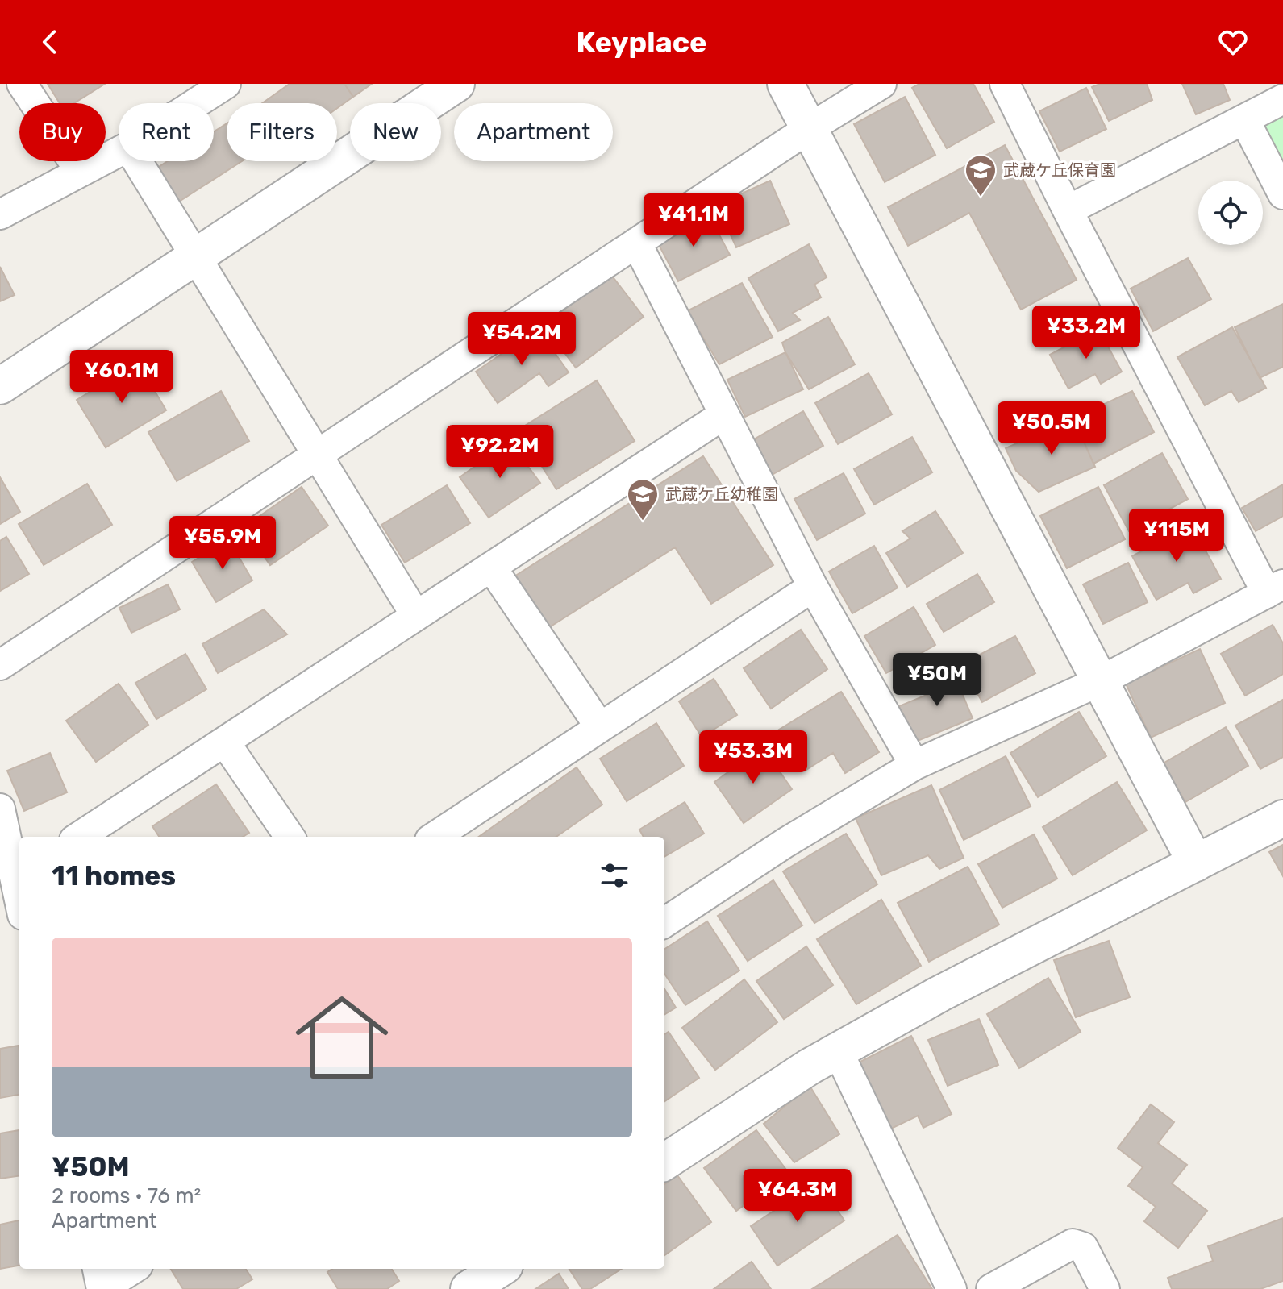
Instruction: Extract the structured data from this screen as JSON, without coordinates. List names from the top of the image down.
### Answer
{
  "places": {
    "school or university": ["武蔵ケ丘保育園", "武蔵ケ丘幼稚園"]
  },
  "page": {
    "header": "Keyplace",
    "chip": [
      "Buy",
      "Rent",
      "Filters",
      "New",
      "Apartment"
    ],
    "price": [
      "¥41.1M",
      "¥33.2M",
      "¥54.2M",
      "¥60.1M",
      "¥50.5M",
      "¥92.2M",
      "¥115M",
      "¥55.9M",
      "¥50M",
      "¥53.3M",
      "¥64.3M"
    ],
    "heading": "11 homes",
    "list": [
      {
        "name": "¥50M",
        "note": "2 rooms · 76 m² · Apartment"
      }
    ]
  }
}
